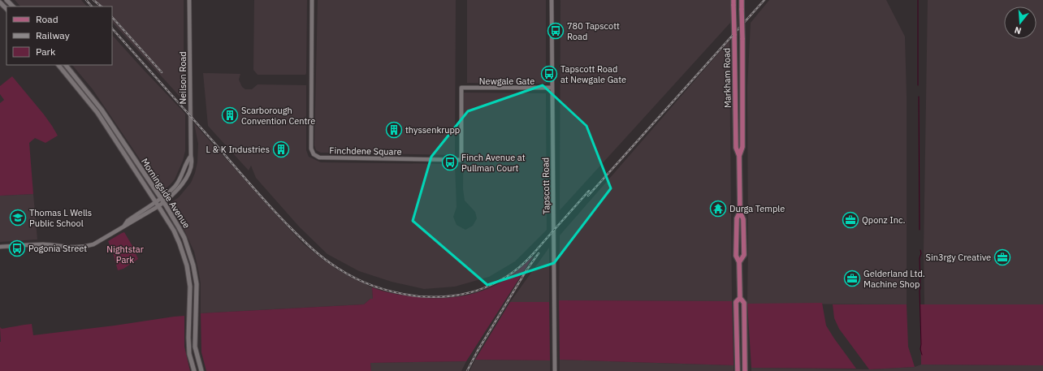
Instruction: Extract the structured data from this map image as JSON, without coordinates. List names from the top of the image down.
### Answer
{
  "streets": {
    "main road": ["Markham Road", "Morningside Avenue"],
    "street": [
      "Neilson Road",
      "Newgale Gate",
      "Finchdene Square",
      "Tapscott Road"
    ]
  },
  "crossings": [
    ["Neilson Road", "Morningside Avenue"],
    ["Newgale Gate", "Finchdene Square"],
    ["Newgale Gate", "Tapscott Road"]
  ],
  "parks": ["Nightstar Park"],
  "places": {
    "bus stop": [
      "780 Tapscott Road",
      "Tapscott Road at Newgale Gate",
      "Finch Avenue at Pullman Court",
      "Pogonia Street"
    ],
    "building": ["Scarborough Convention Centre", "thyssenkrupp", "L & K Industries"],
    "temple": ["Durga Temple"],
    "school or university": ["Thomas L Wells Public School"],
    "office": ["Qponz Inc.", "Sin3rgy Creative", "Gelderland Ltd. Machine Shop"]
  },
  "legend": ["Road", "Railway", "Park"],
  "north": "bottom"
}
